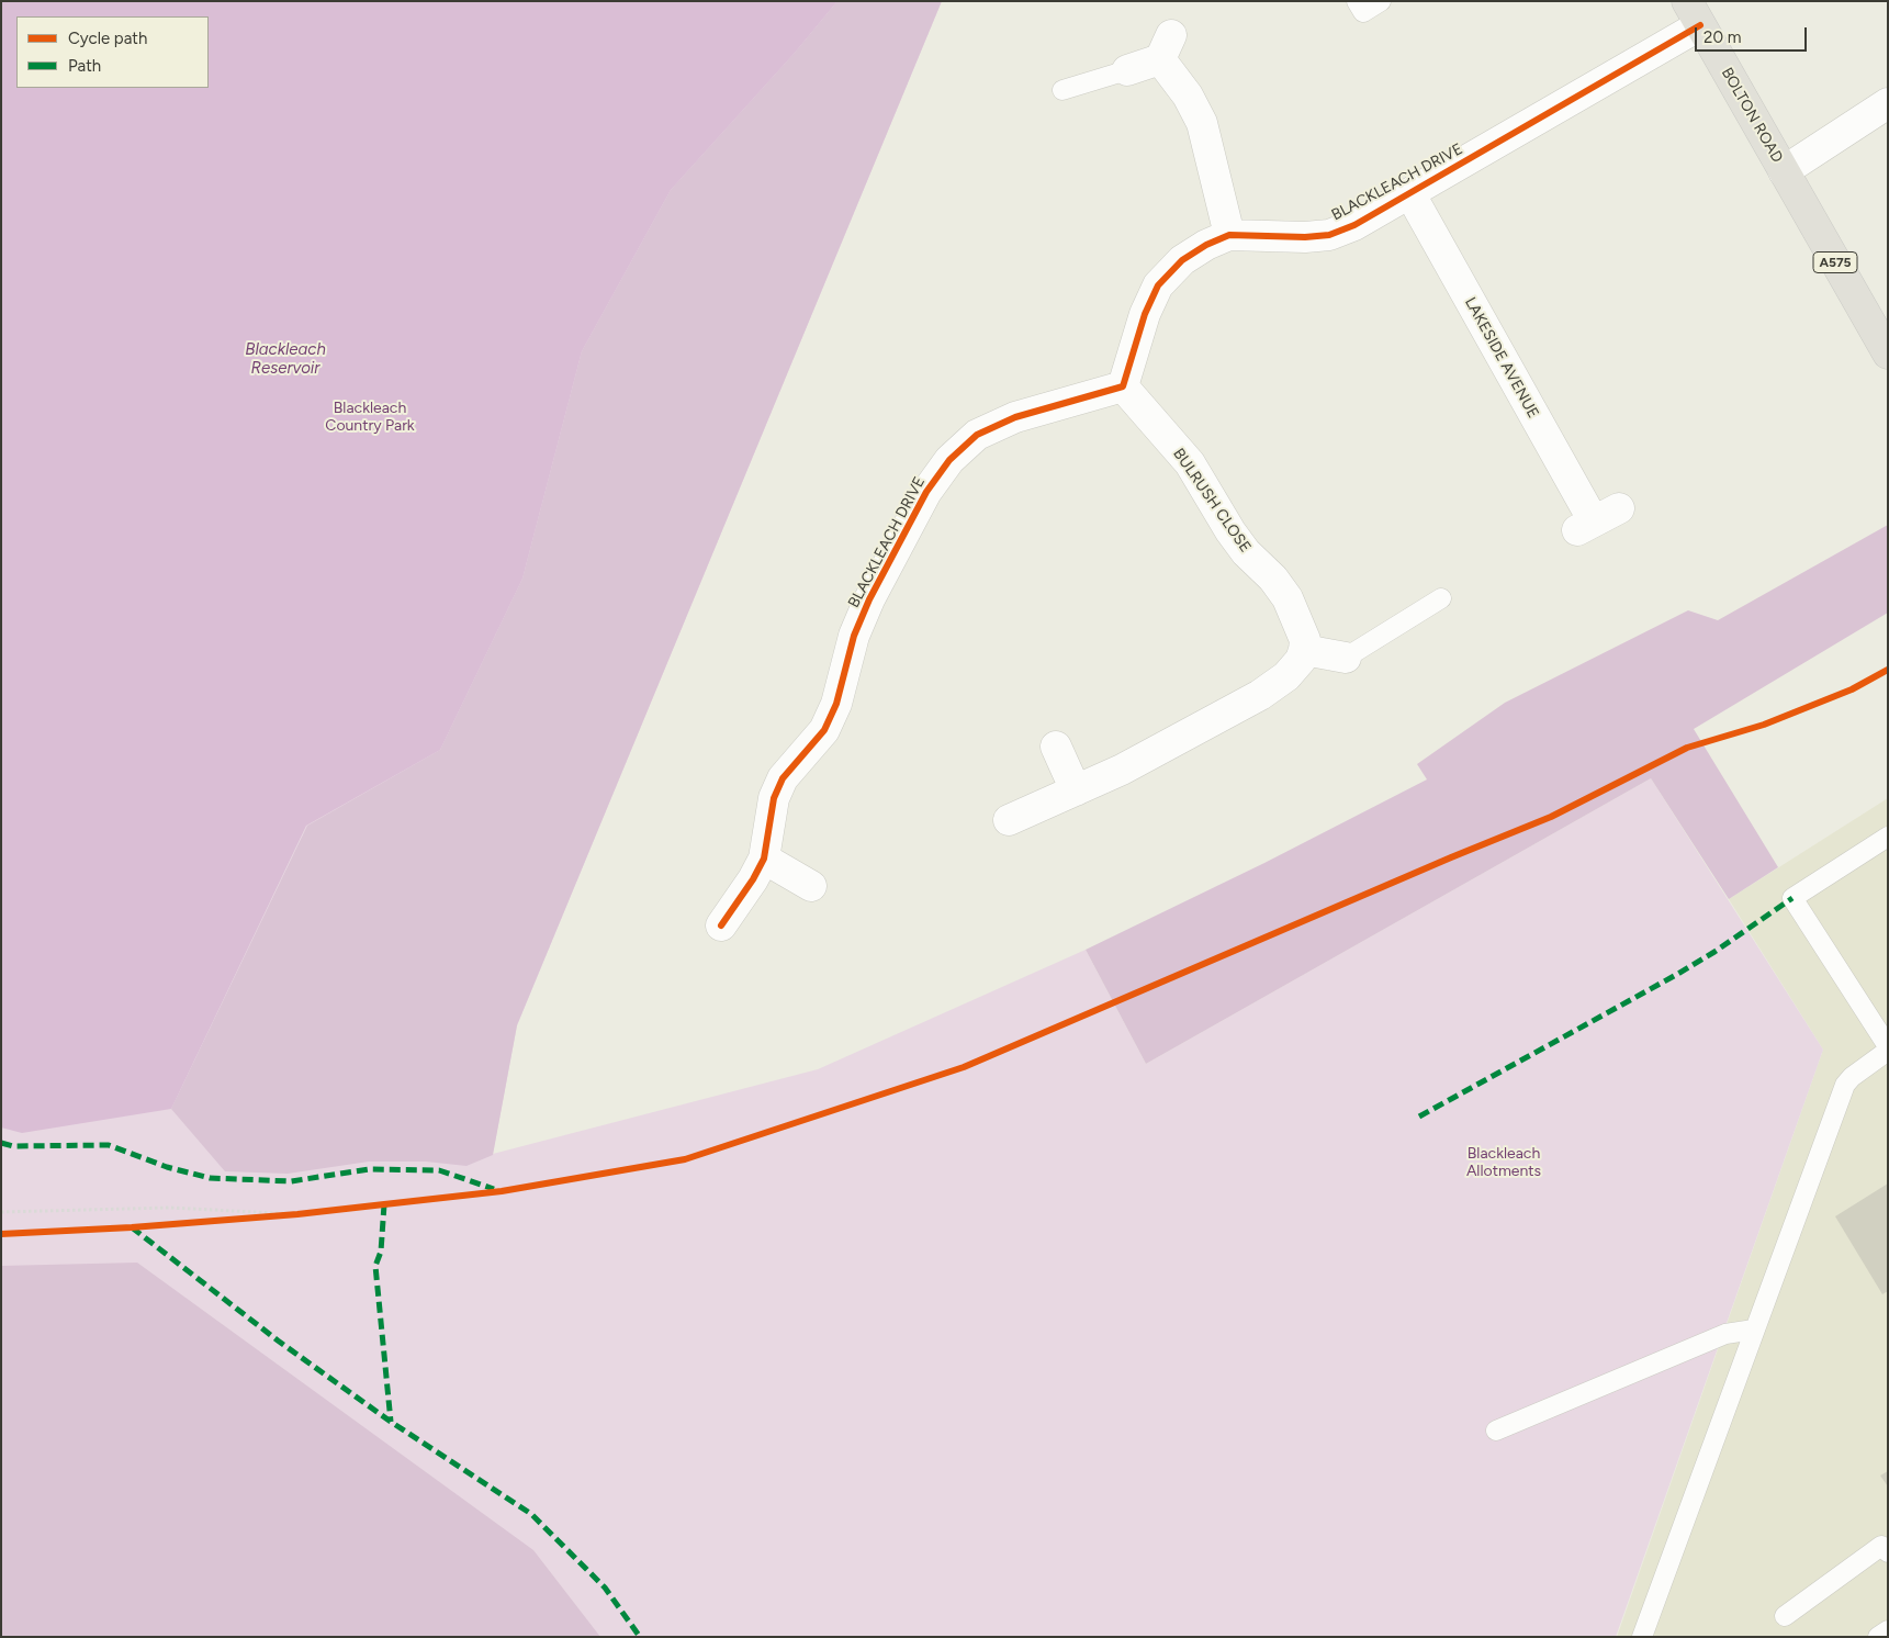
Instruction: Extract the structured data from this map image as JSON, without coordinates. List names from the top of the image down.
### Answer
{
  "streets": {
    "main road": ["BOLTON ROAD", "A575"],
    "street": ["BLACKLEACH DRIVE", "LAKESIDE AVENUE", "BULRUSH CLOSE"]
  },
  "crossings": [
    ["BOLTON ROAD", "BLACKLEACH DRIVE"],
    ["BOLTON ROAD", "A575"],
    ["BLACKLEACH DRIVE", "LAKESIDE AVENUE"],
    ["BLACKLEACH DRIVE", "BULRUSH CLOSE"]
  ],
  "water": ["Blackleach Reservoir"],
  "parks": ["Blackleach Country Park", "Blackleach Allotments"],
  "legend": ["Cycle path", "Path"],
  "scale_bar": "20 m"
}
